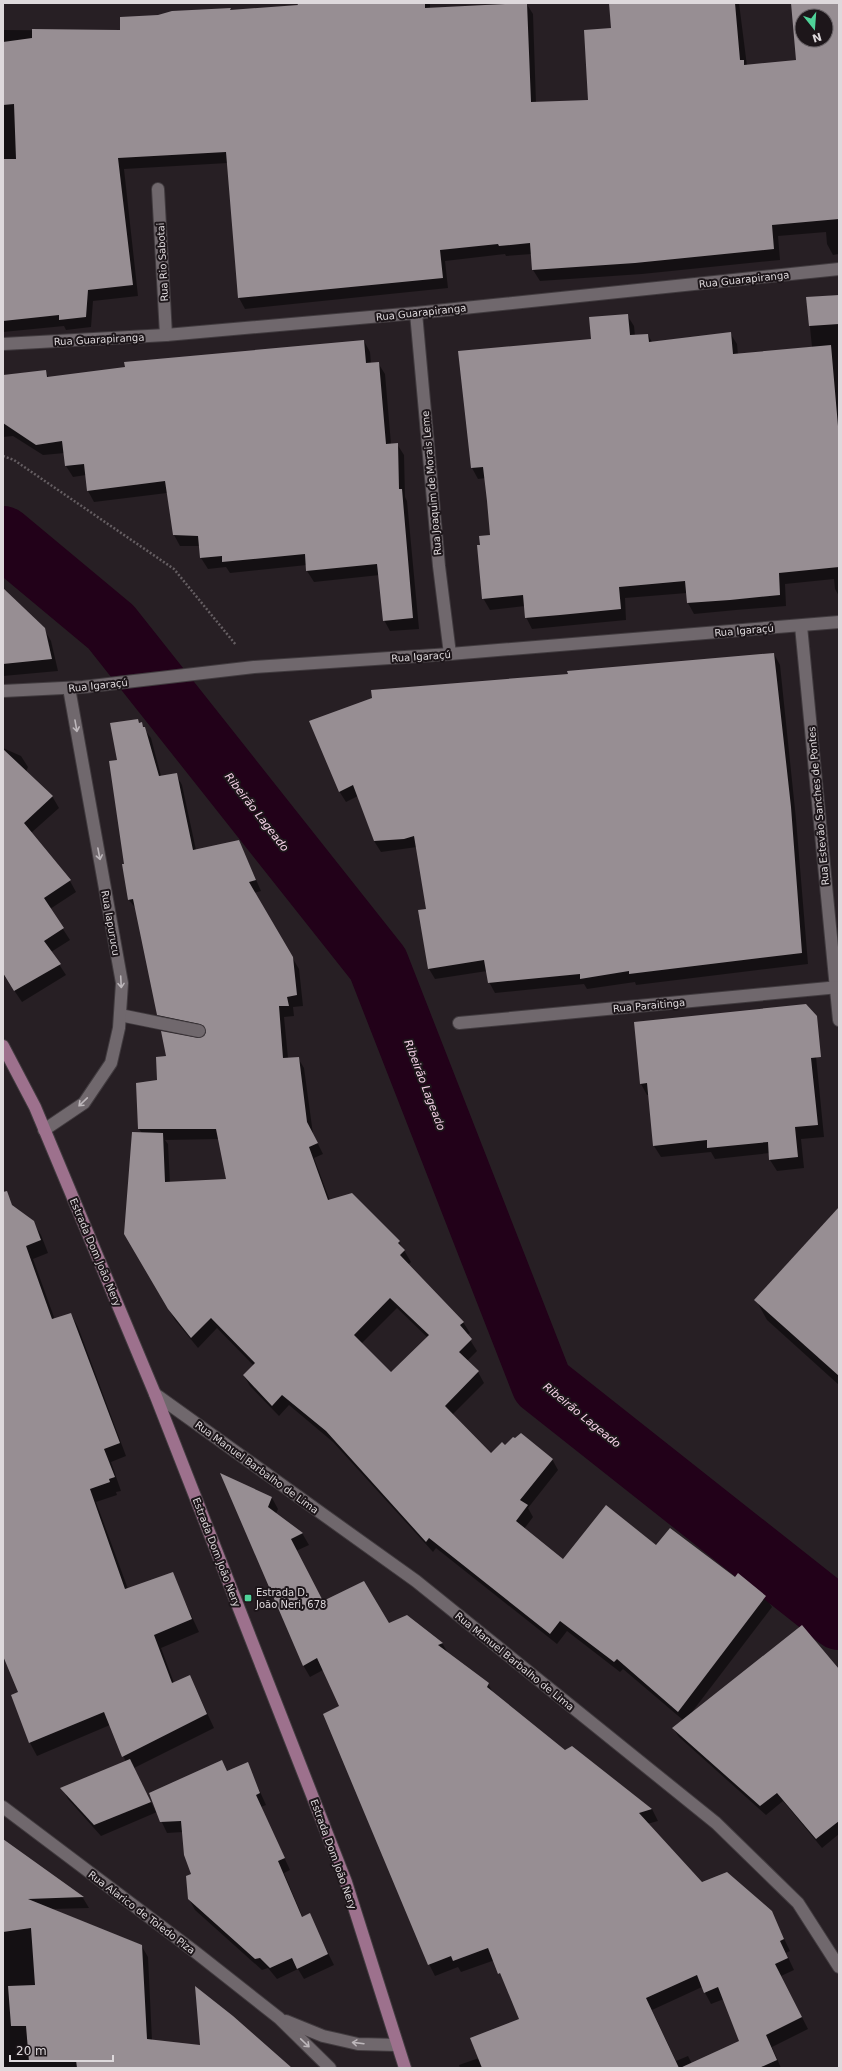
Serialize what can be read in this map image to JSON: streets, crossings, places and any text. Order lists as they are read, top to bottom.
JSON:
{
  "streets": {
    "main road": ["Estrada Dom João Nery"],
    "street": [
      "Rua Rio Sabotai",
      "Rua Guarapiranga",
      "Rua Joaquim de Morais Leme",
      "Rua Igaraçú",
      "Rua Estevão Sanches de Pontes",
      "Rua Iapurucu",
      "Rua Paraitinga",
      "Rua Manuel Barbalho de Lima",
      "Rua Alarico de Toledo Piza"
    ]
  },
  "crossings": [
    ["Rua Rio Sabotai", "Rua Guarapiranga"],
    ["Rua Guarapiranga", "Rua Joaquim de Morais Leme"],
    ["Rua Joaquim de Morais Leme", "Rua Igaraçú"],
    ["Rua Igaraçú", "Rua Estevão Sanches de Pontes"],
    ["Rua Igaraçú", "Rua Iapurucu"],
    ["Rua Estevão Sanches de Pontes", "Rua Paraitinga"],
    ["Rua Iapurucu", "Estrada Dom João Nery"],
    ["Estrada Dom João Nery", "Rua Manuel Barbalho de Lima"],
    ["Estrada Dom João Nery", "Rua Alarico de Toledo Piza"]
  ],
  "one_way": ["Rua Iapurucu"],
  "water": ["Ribeirão Lageado"],
  "places": {
    "transit": ["Estrada D. João Neri, 678"]
  },
  "scale_bar": "20 m",
  "north": "bottom"
}
